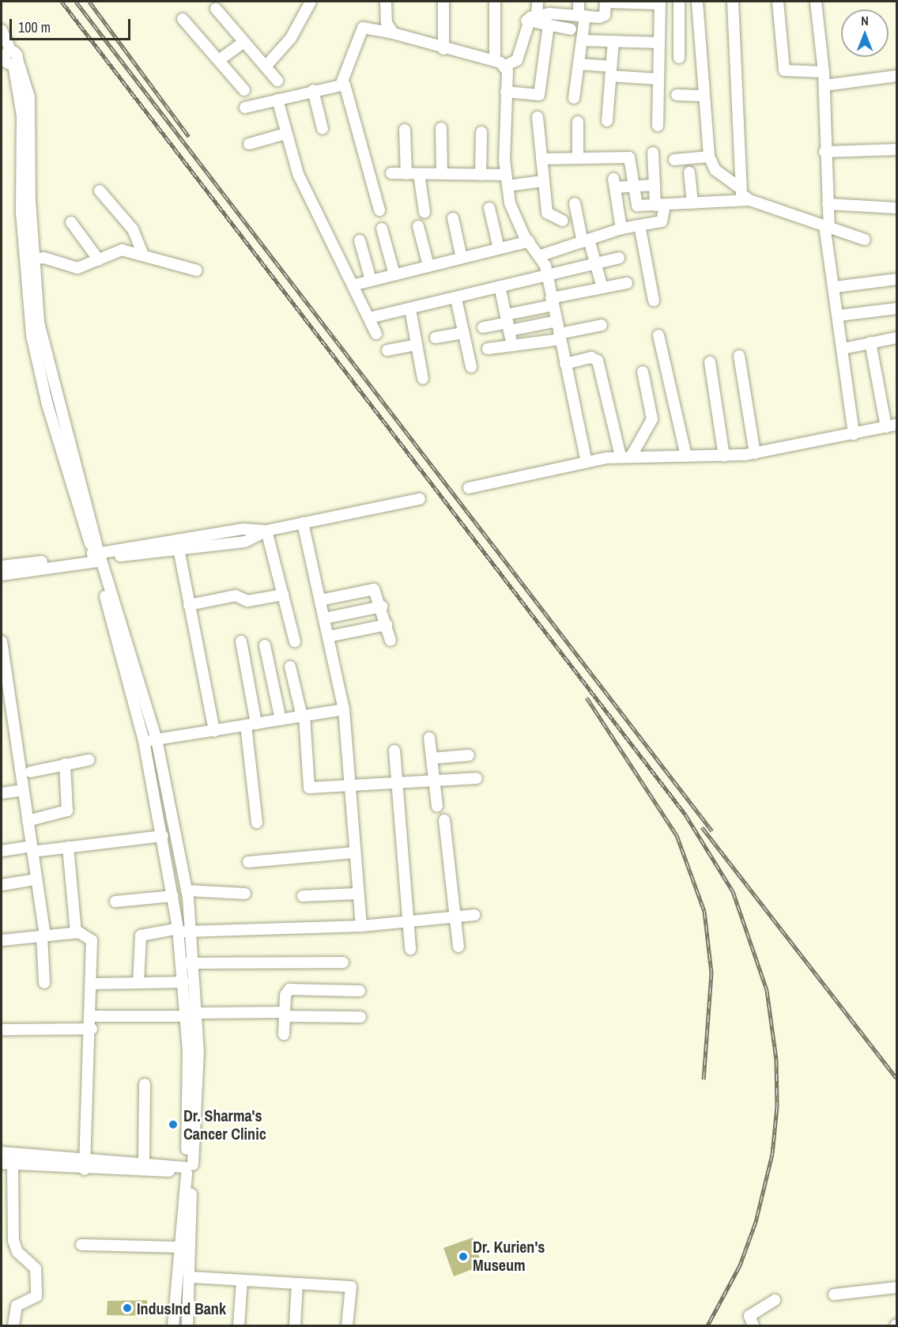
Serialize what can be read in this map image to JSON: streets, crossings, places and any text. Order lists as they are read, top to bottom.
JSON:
{
  "places": ["Dr. Sharma's Cancer Clinic", "Dr. Kurien's Museum", "IndusInd Bank"],
  "scale_bar": "100 m",
  "north": "top"
}
